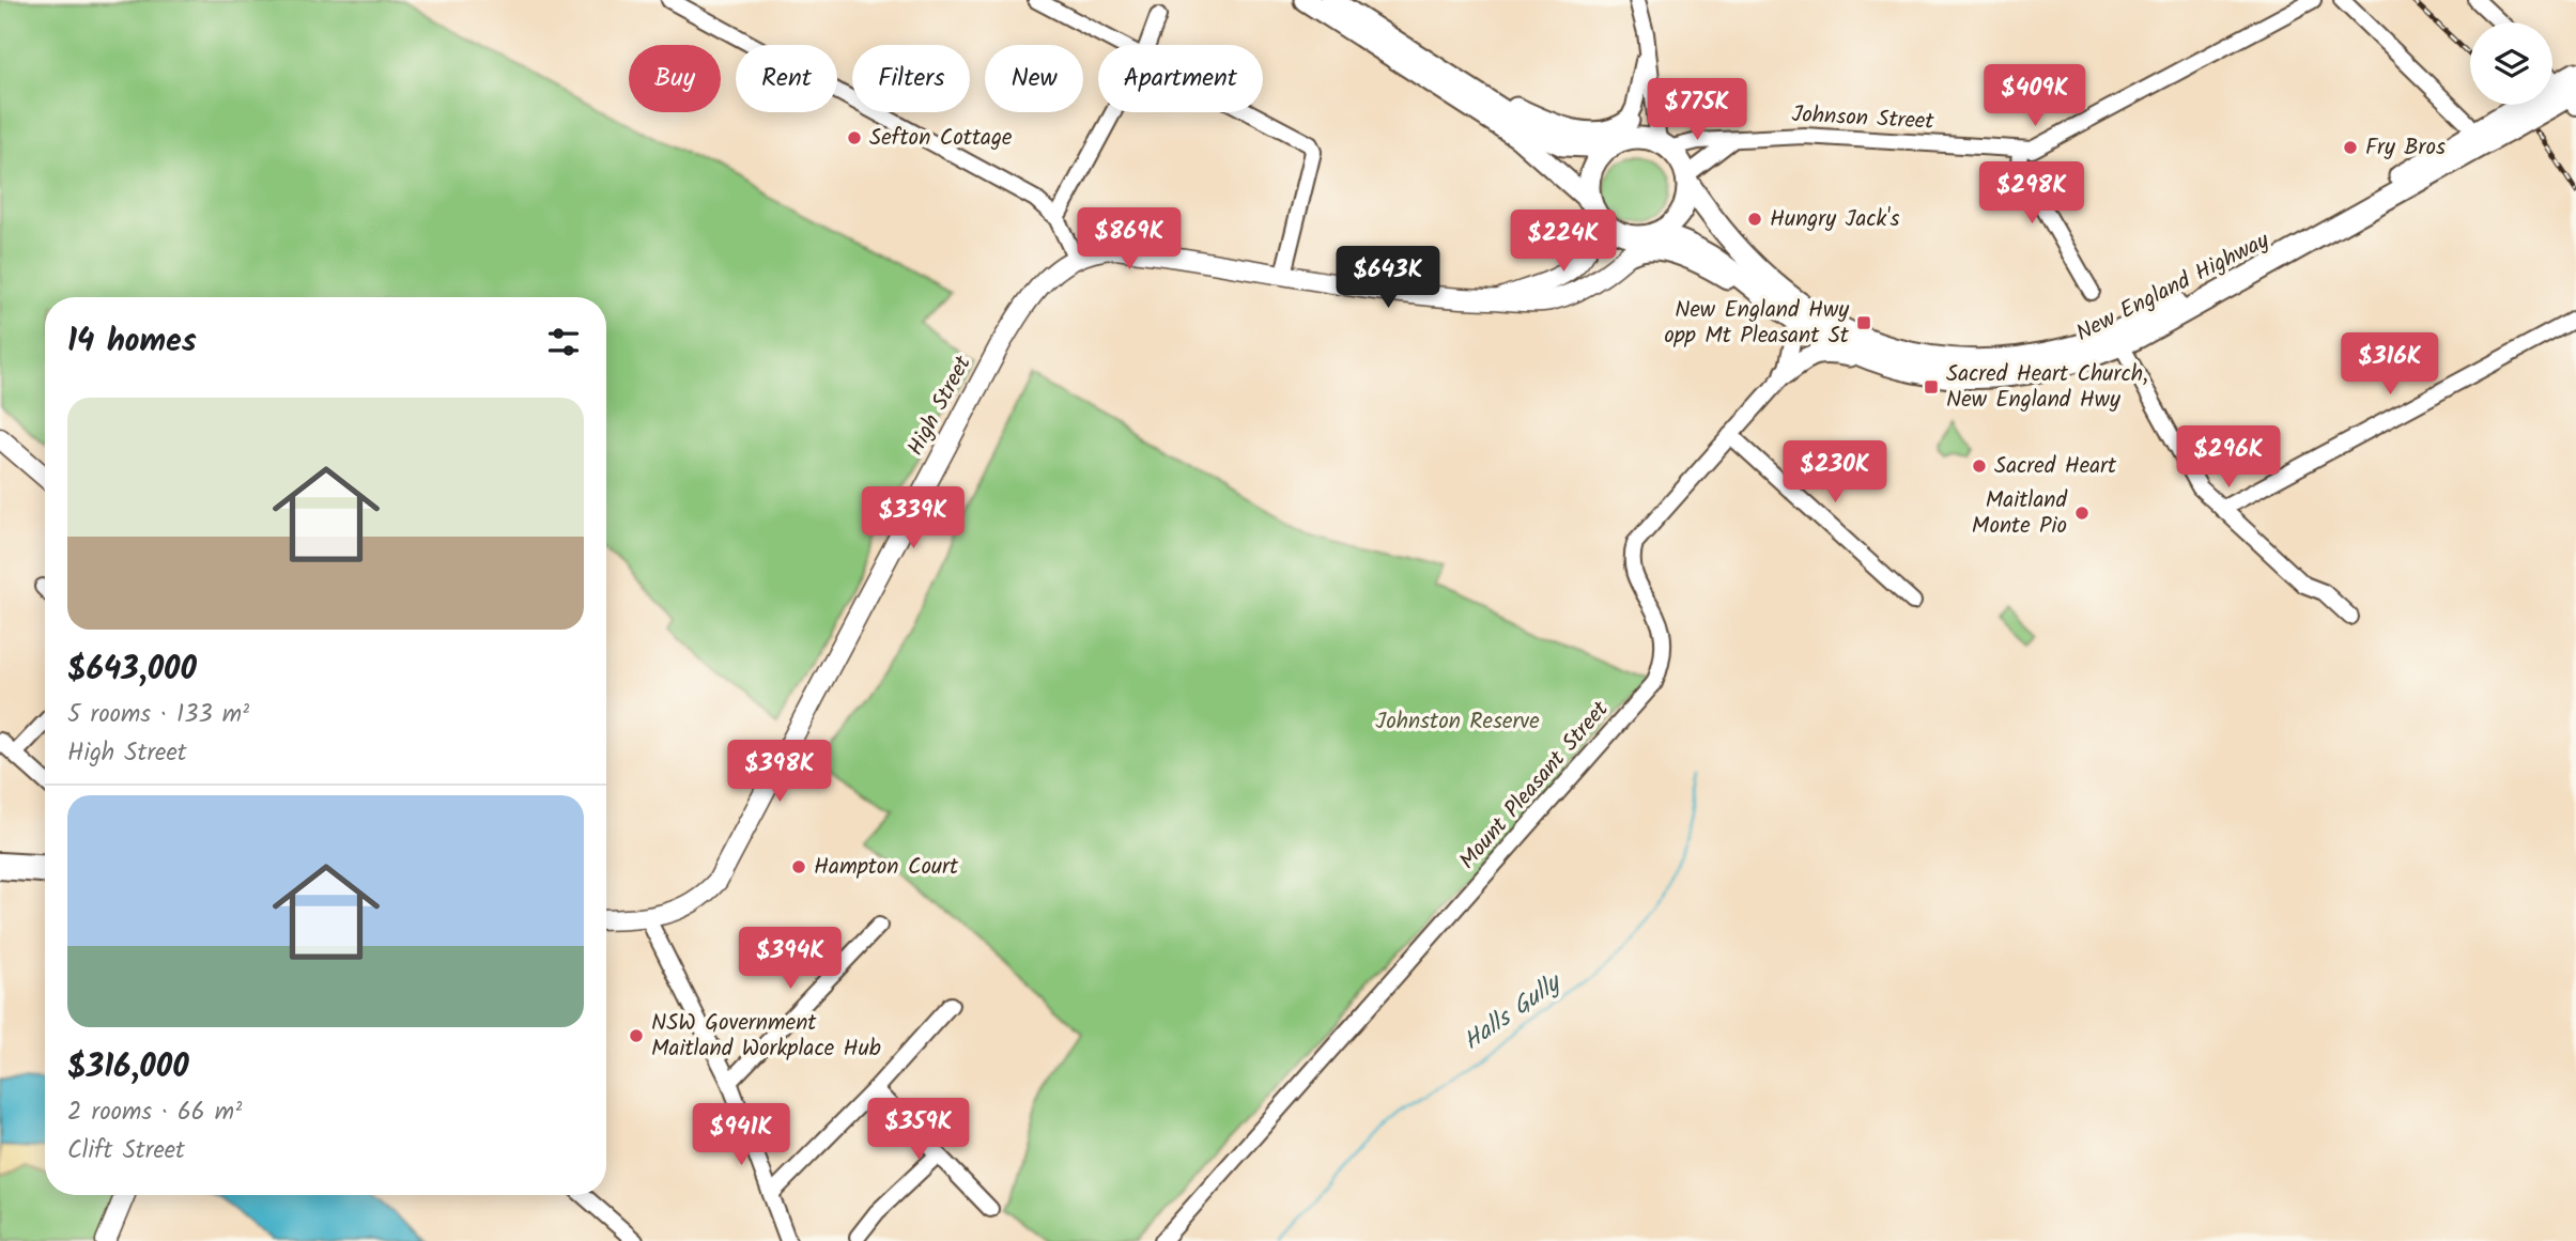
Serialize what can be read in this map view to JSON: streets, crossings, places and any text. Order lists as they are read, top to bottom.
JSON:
{
  "streets": {
    "highway": ["New England Highway"],
    "main road": ["High Street"],
    "street": ["Johnson Street", "Mount Pleasant Street"]
  },
  "crossings": [
    ["Johnson Street", "New England Highway"],
    ["Johnson Street", "High Street"],
    ["New England Highway", "High Street"]
  ],
  "water": ["Halls Gully"],
  "parks": ["Johnston Reserve"],
  "places": {
    "other": [
      "Sefton Cottage",
      "Fry Bros",
      "Hungry Jack's",
      "Sacred Heart",
      "Maitland Monte Pio",
      "Hampton Court",
      "NSW Government Maitland Workplace Hub"
    ],
    "transit": ["New England Hwy opp Mt Pleasant St", "Sacred Heart Church, New England Hwy"]
  },
  "page": {
    "chip": [
      "Buy",
      "Rent",
      "Filters",
      "New",
      "Apartment"
    ],
    "price": [
      "$409K",
      "$775K",
      "$298K",
      "$869K",
      "$224K",
      "$643K",
      "$316K",
      "$296K",
      "$230K",
      "$339K",
      "$398K",
      "$394K",
      "$359K",
      "$941K"
    ],
    "heading": "14 homes",
    "list": [
      {
        "name": "$643,000",
        "note": "5 rooms · 133 m² · High Street"
      },
      {
        "name": "$316,000",
        "note": "2 rooms · 66 m² · Clift Street"
      }
    ]
  }
}
